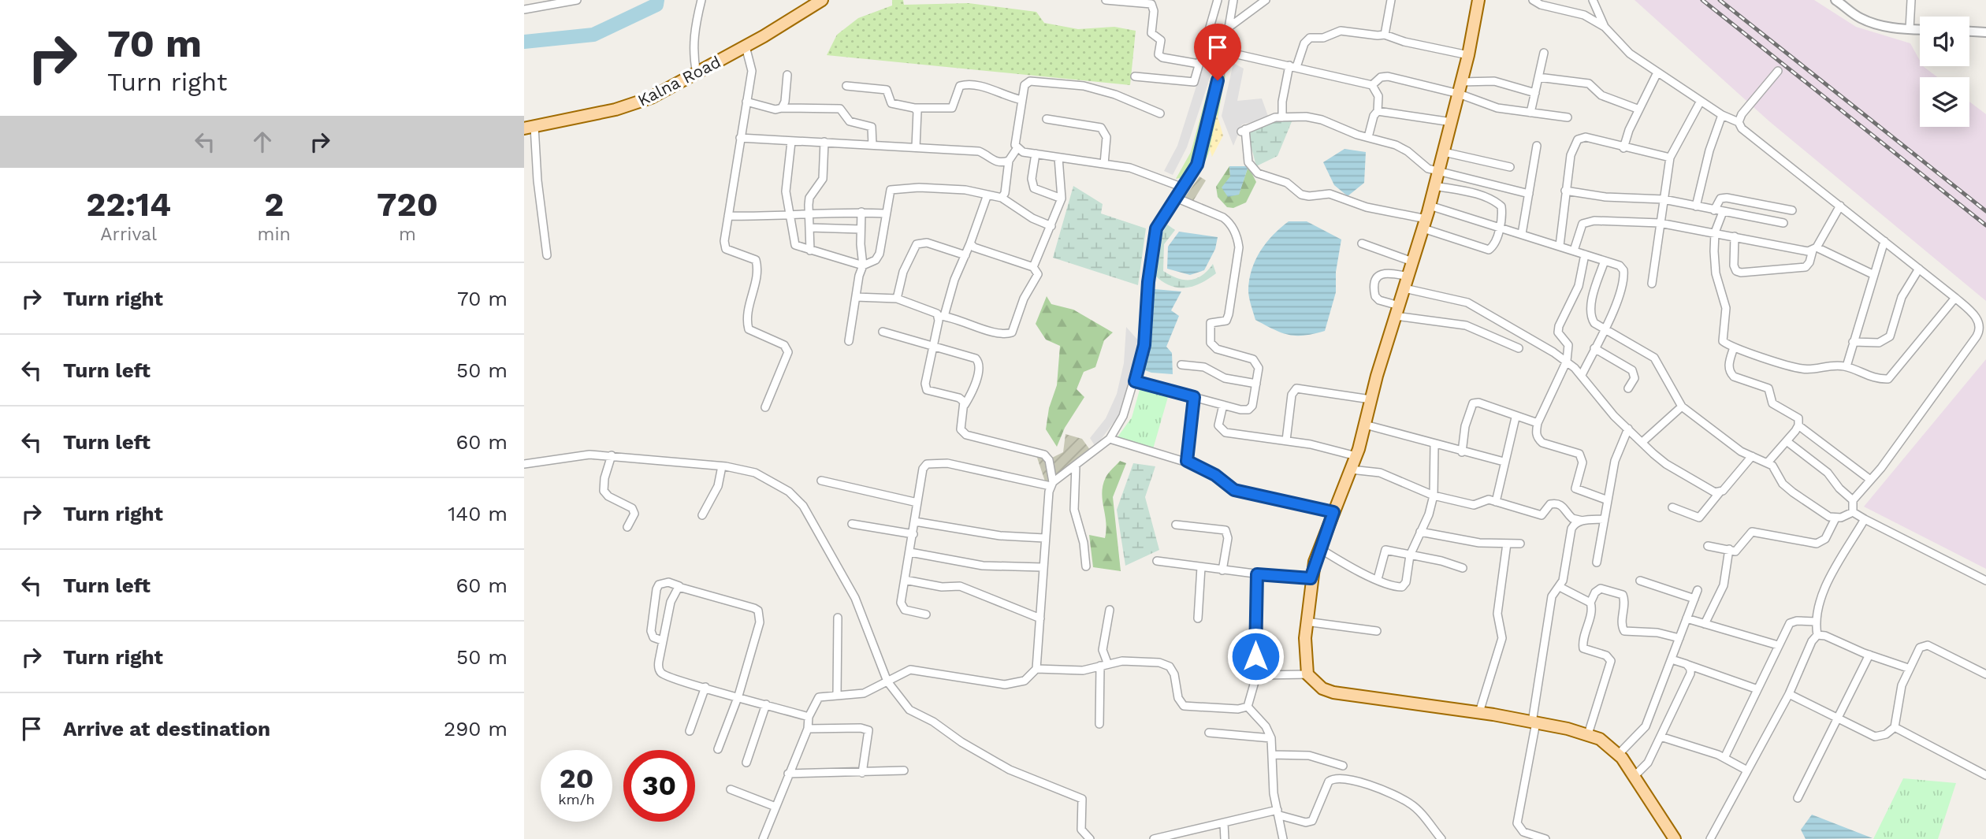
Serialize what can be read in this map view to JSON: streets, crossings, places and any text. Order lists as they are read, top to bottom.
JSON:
{
  "streets": {
    "main road": ["Kalna Road"]
  },
  "page": {
    "turn": ["70 m", "Turn right"],
    "eta": [
      "22:14",
      "Arrival",
      "2",
      "min",
      "720",
      "m"
    ],
    "list": [
      {
        "name": "Turn right",
        "value": "70 m"
      },
      {
        "name": "Turn left",
        "value": "50 m"
      },
      {
        "name": "Turn left",
        "value": "60 m"
      },
      {
        "name": "Turn right",
        "value": "140 m"
      },
      {
        "name": "Turn left",
        "value": "60 m"
      },
      {
        "name": "Turn right",
        "value": "50 m"
      },
      {
        "name": "Arrive at destination",
        "value": "290 m"
      }
    ],
    "speed": "20 km/h",
    "limit": "30"
  }
}
